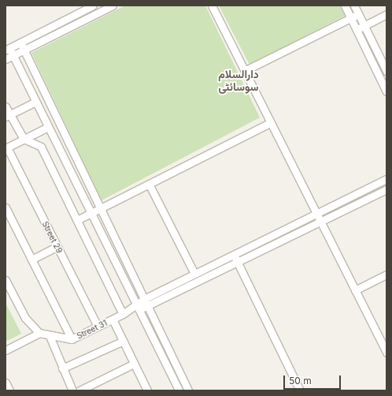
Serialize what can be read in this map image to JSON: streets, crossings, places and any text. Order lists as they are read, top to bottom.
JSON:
{
  "streets": {
    "street": ["Street 29", "Street 31"]
  },
  "crossings": [
    ["Street 29", "Street 31"]
  ],
  "districts": ["دارالسلام سوسائٹی"],
  "scale_bar": "50 m"
}
